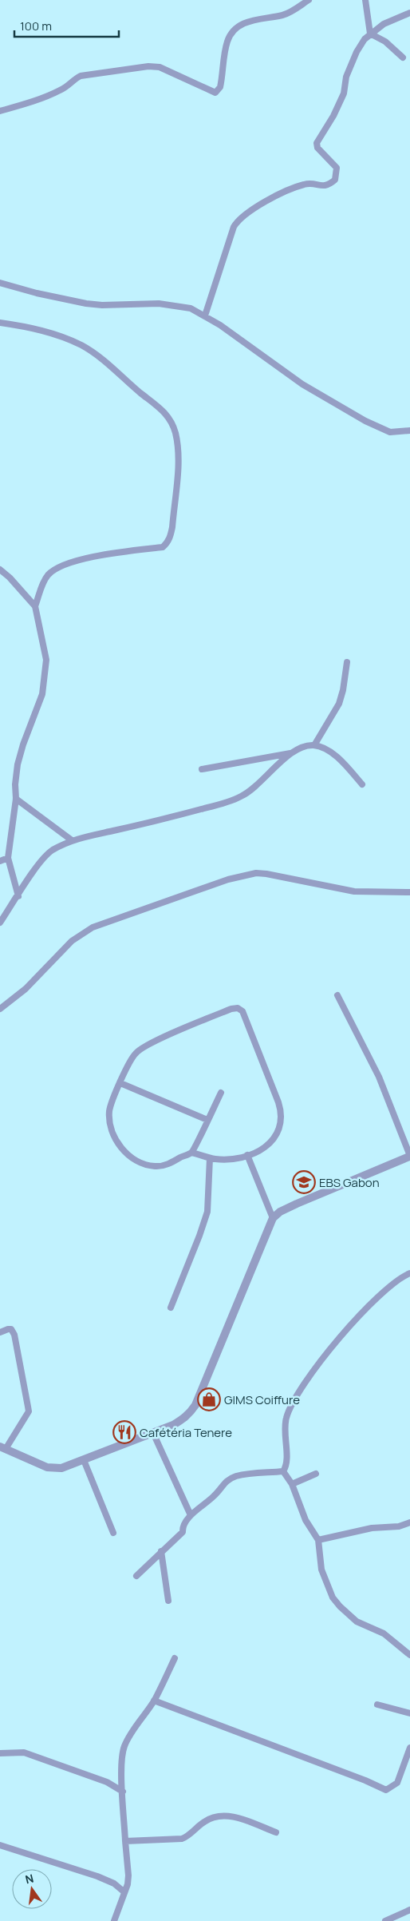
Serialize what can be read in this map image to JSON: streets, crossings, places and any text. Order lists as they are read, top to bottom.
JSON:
{
  "places": {
    "school or university": ["EBS Gabon"],
    "shop": ["GIMS Coiffure"],
    "restaurant": ["Cafétéria Tenere"]
  },
  "scale_bar": "100 m",
  "north": "top"
}
